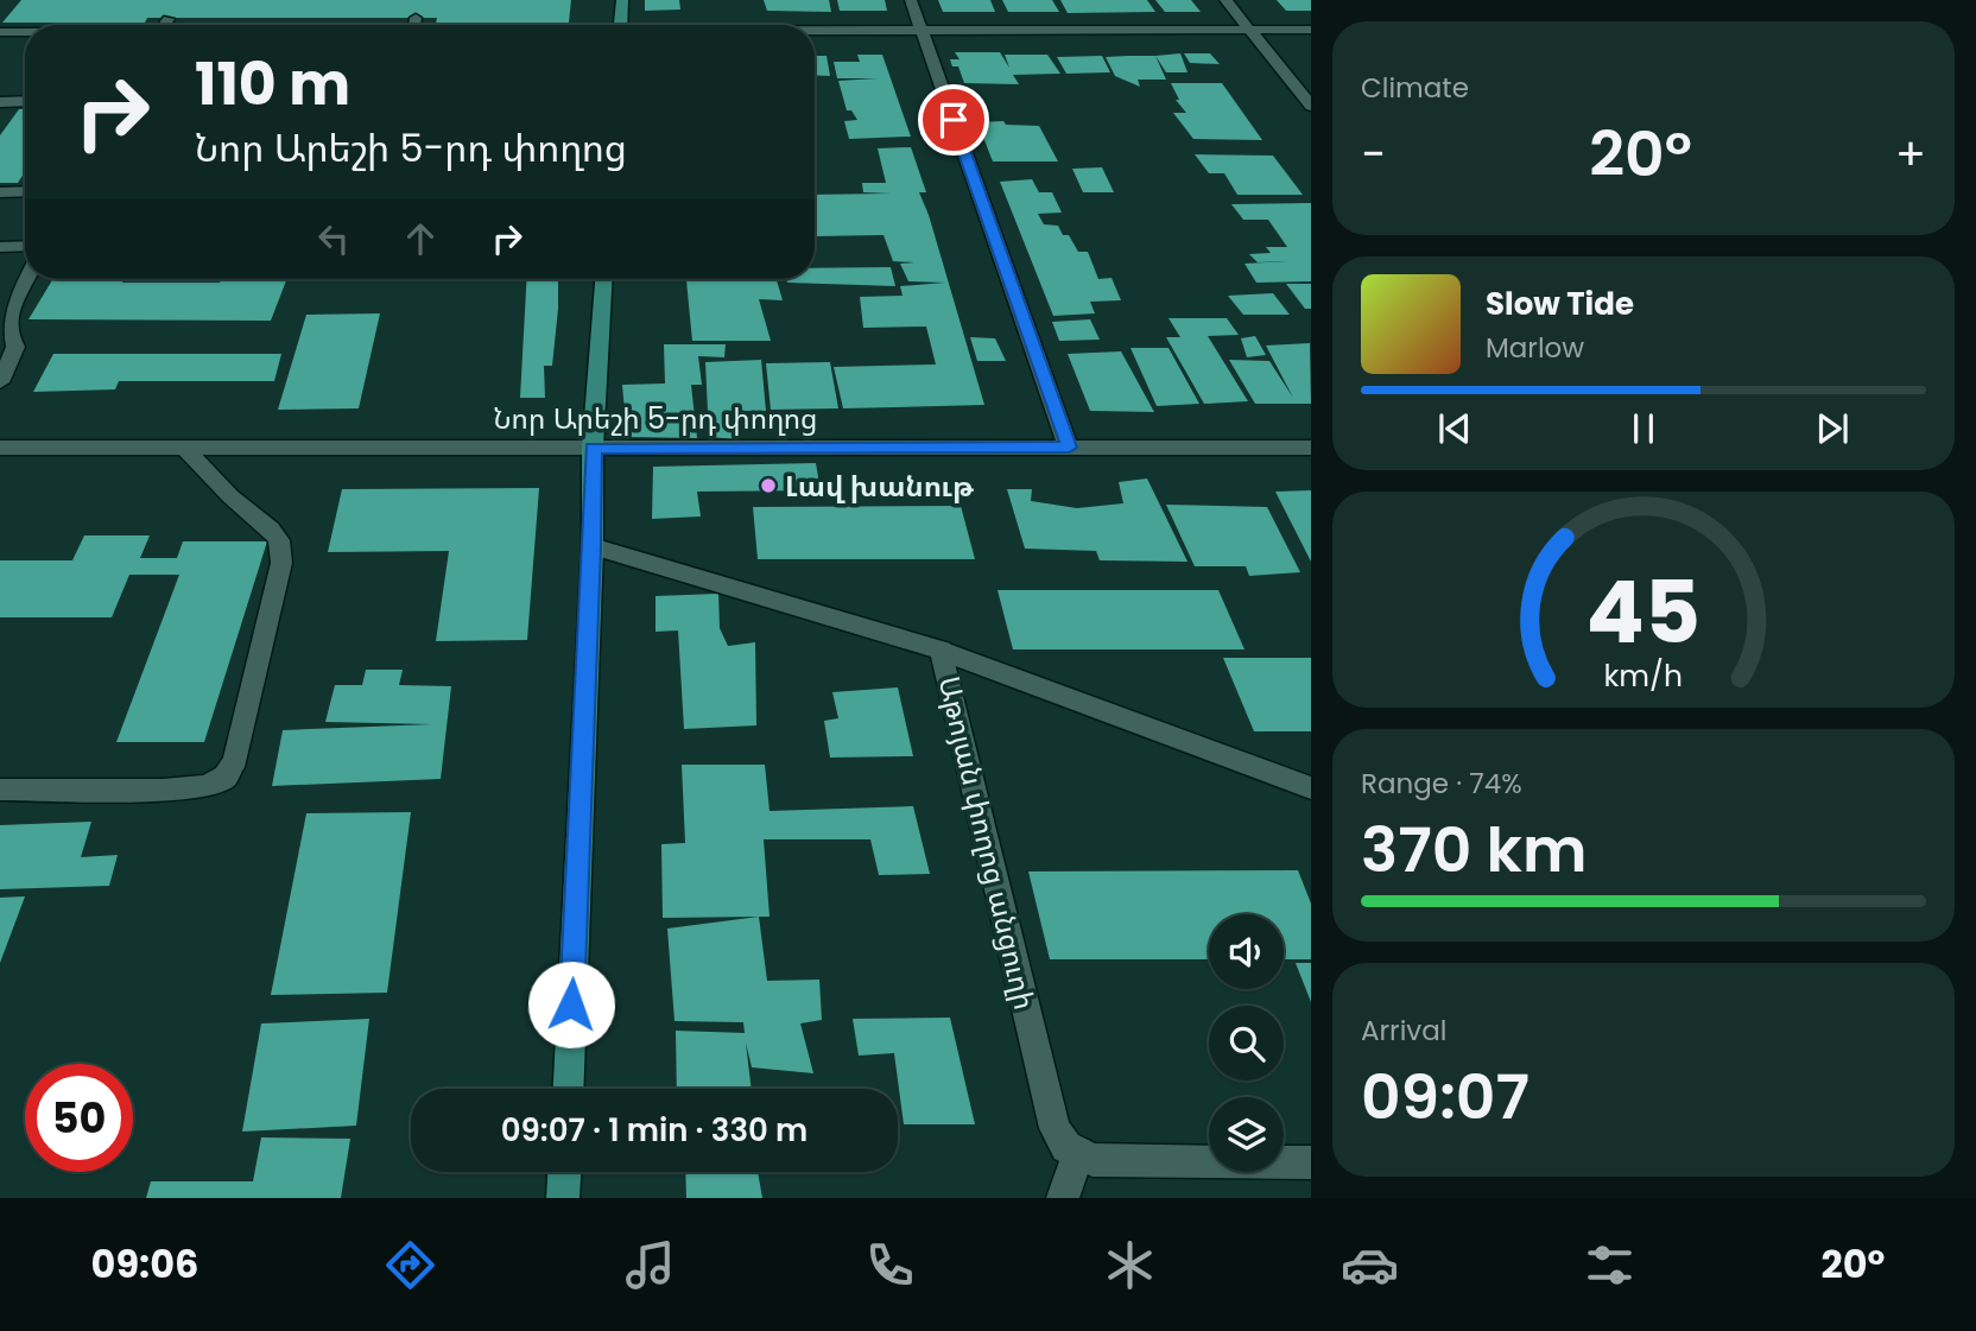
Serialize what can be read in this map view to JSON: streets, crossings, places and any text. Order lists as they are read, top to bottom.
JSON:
{
  "streets": {
    "street": ["Նոր Արեշի 5-րդ փողոց", "Աթոյան փողոց անցուղի"]
  },
  "places": ["Լավ խանութ"],
  "page": {
    "tile": [
      "Climate",
      ["Range · 74%", "370 km"],
      ["Arrival", "09:07"]
    ],
    "turn": ["110 m", "Նոր Արեշի 5-րդ փողոց"],
    "heat": ["−", "20°", "+"],
    "song": ["Slow Tide", "Marlow"],
    "limit": "50",
    "trip": "09:07 · 1 min · 330 m",
    "tabs": ["09:06", "20°"],
    "gauge": ["45", "km/h"]
  }
}
